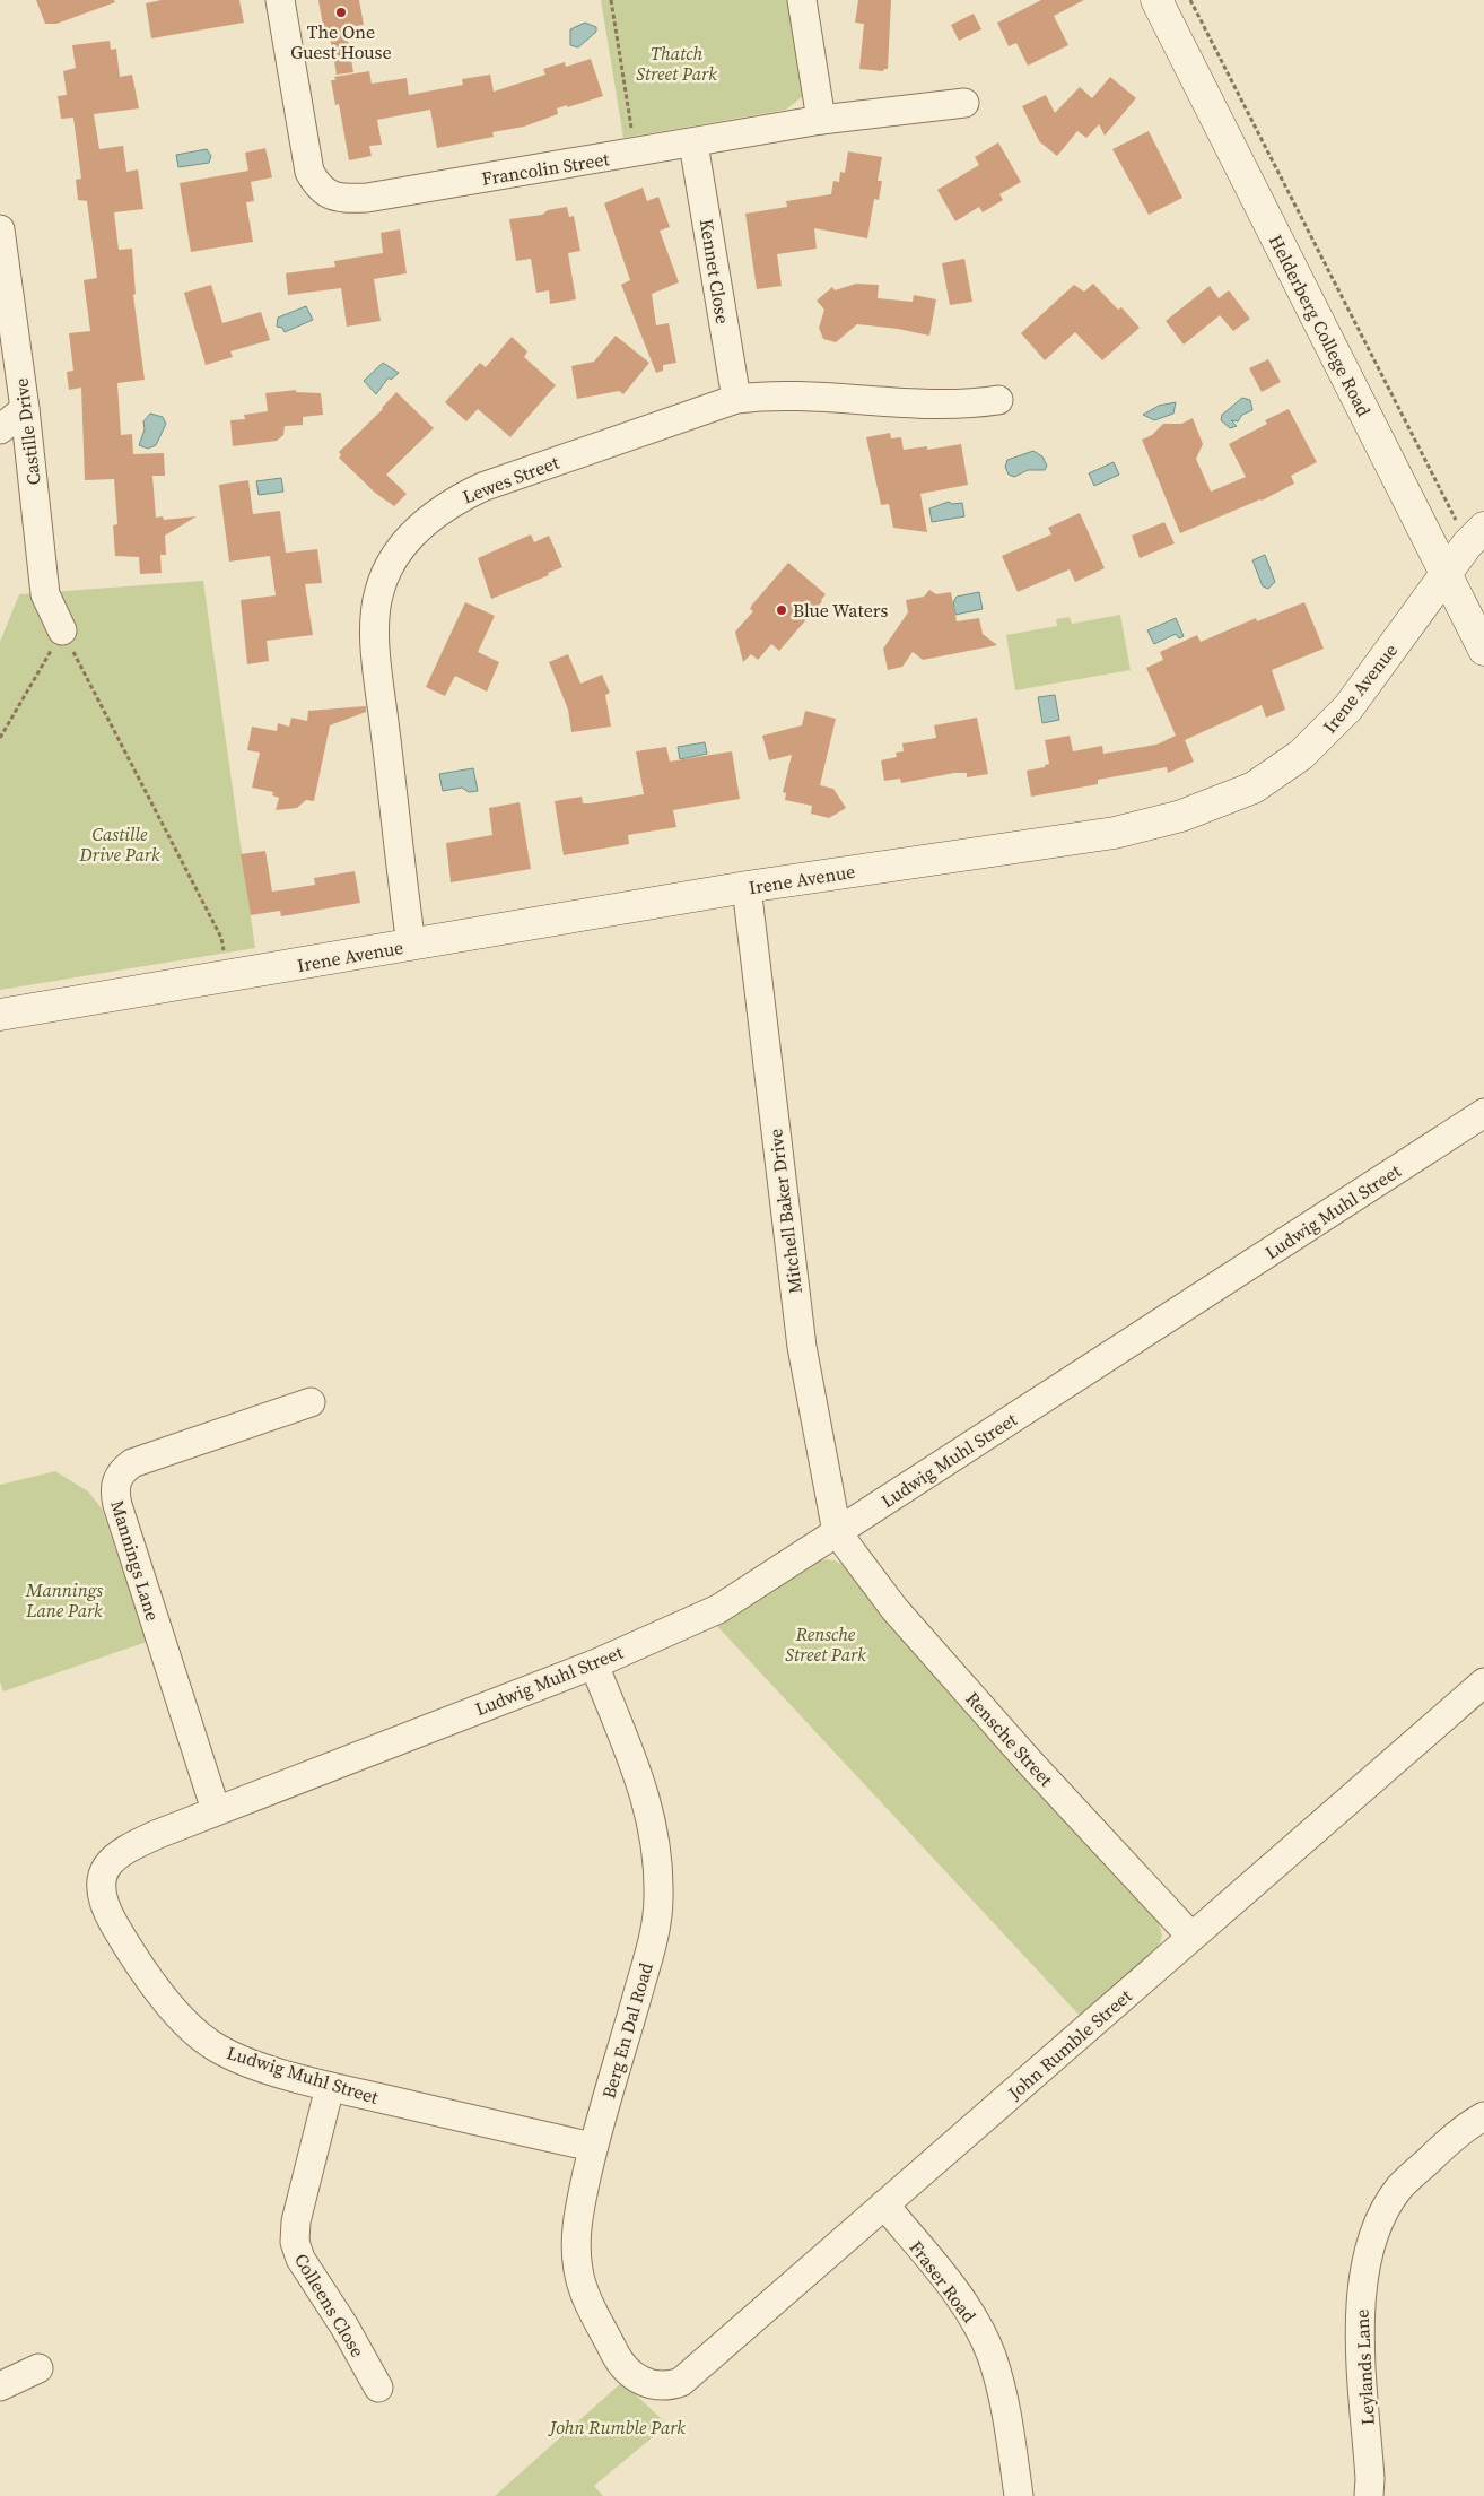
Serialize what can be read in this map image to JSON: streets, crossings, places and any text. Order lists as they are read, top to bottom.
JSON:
{
  "streets": {
    "street": [
      "Francolin Street",
      "Kennet Close",
      "Helderberg College Road",
      "Castille Drive",
      "Lewes Street",
      "Irene Avenue",
      "Mitchell Baker Drive",
      "Ludwig Muhl Street",
      "Mannings Lane",
      "Rensche Street",
      "Berg En Dal Road",
      "John Rumble Street",
      "Fraser Road",
      "Colleens Close",
      "Leylands Lane"
    ]
  },
  "crossings": [
    ["Francolin Street", "Kennet Close"],
    ["Kennet Close", "Lewes Street"],
    ["Helderberg College Road", "Irene Avenue"],
    ["Lewes Street", "Irene Avenue"],
    ["Irene Avenue", "Mitchell Baker Drive"],
    ["Mitchell Baker Drive", "Ludwig Muhl Street"],
    ["Mitchell Baker Drive", "Rensche Street"],
    ["Ludwig Muhl Street", "Mannings Lane"],
    ["Ludwig Muhl Street", "Rensche Street"],
    ["Ludwig Muhl Street", "Berg En Dal Road"],
    ["Ludwig Muhl Street", "Colleens Close"],
    ["Rensche Street", "John Rumble Street"],
    ["Berg En Dal Road", "John Rumble Street"],
    ["John Rumble Street", "Fraser Road"]
  ],
  "parks": [
    "Thatch Street Park",
    "Castille Drive Park",
    "Mannings Lane Park",
    "Rensche Street Park",
    "John Rumble Park"
  ],
  "places": ["The One Guest House", "Blue Waters"]
}
